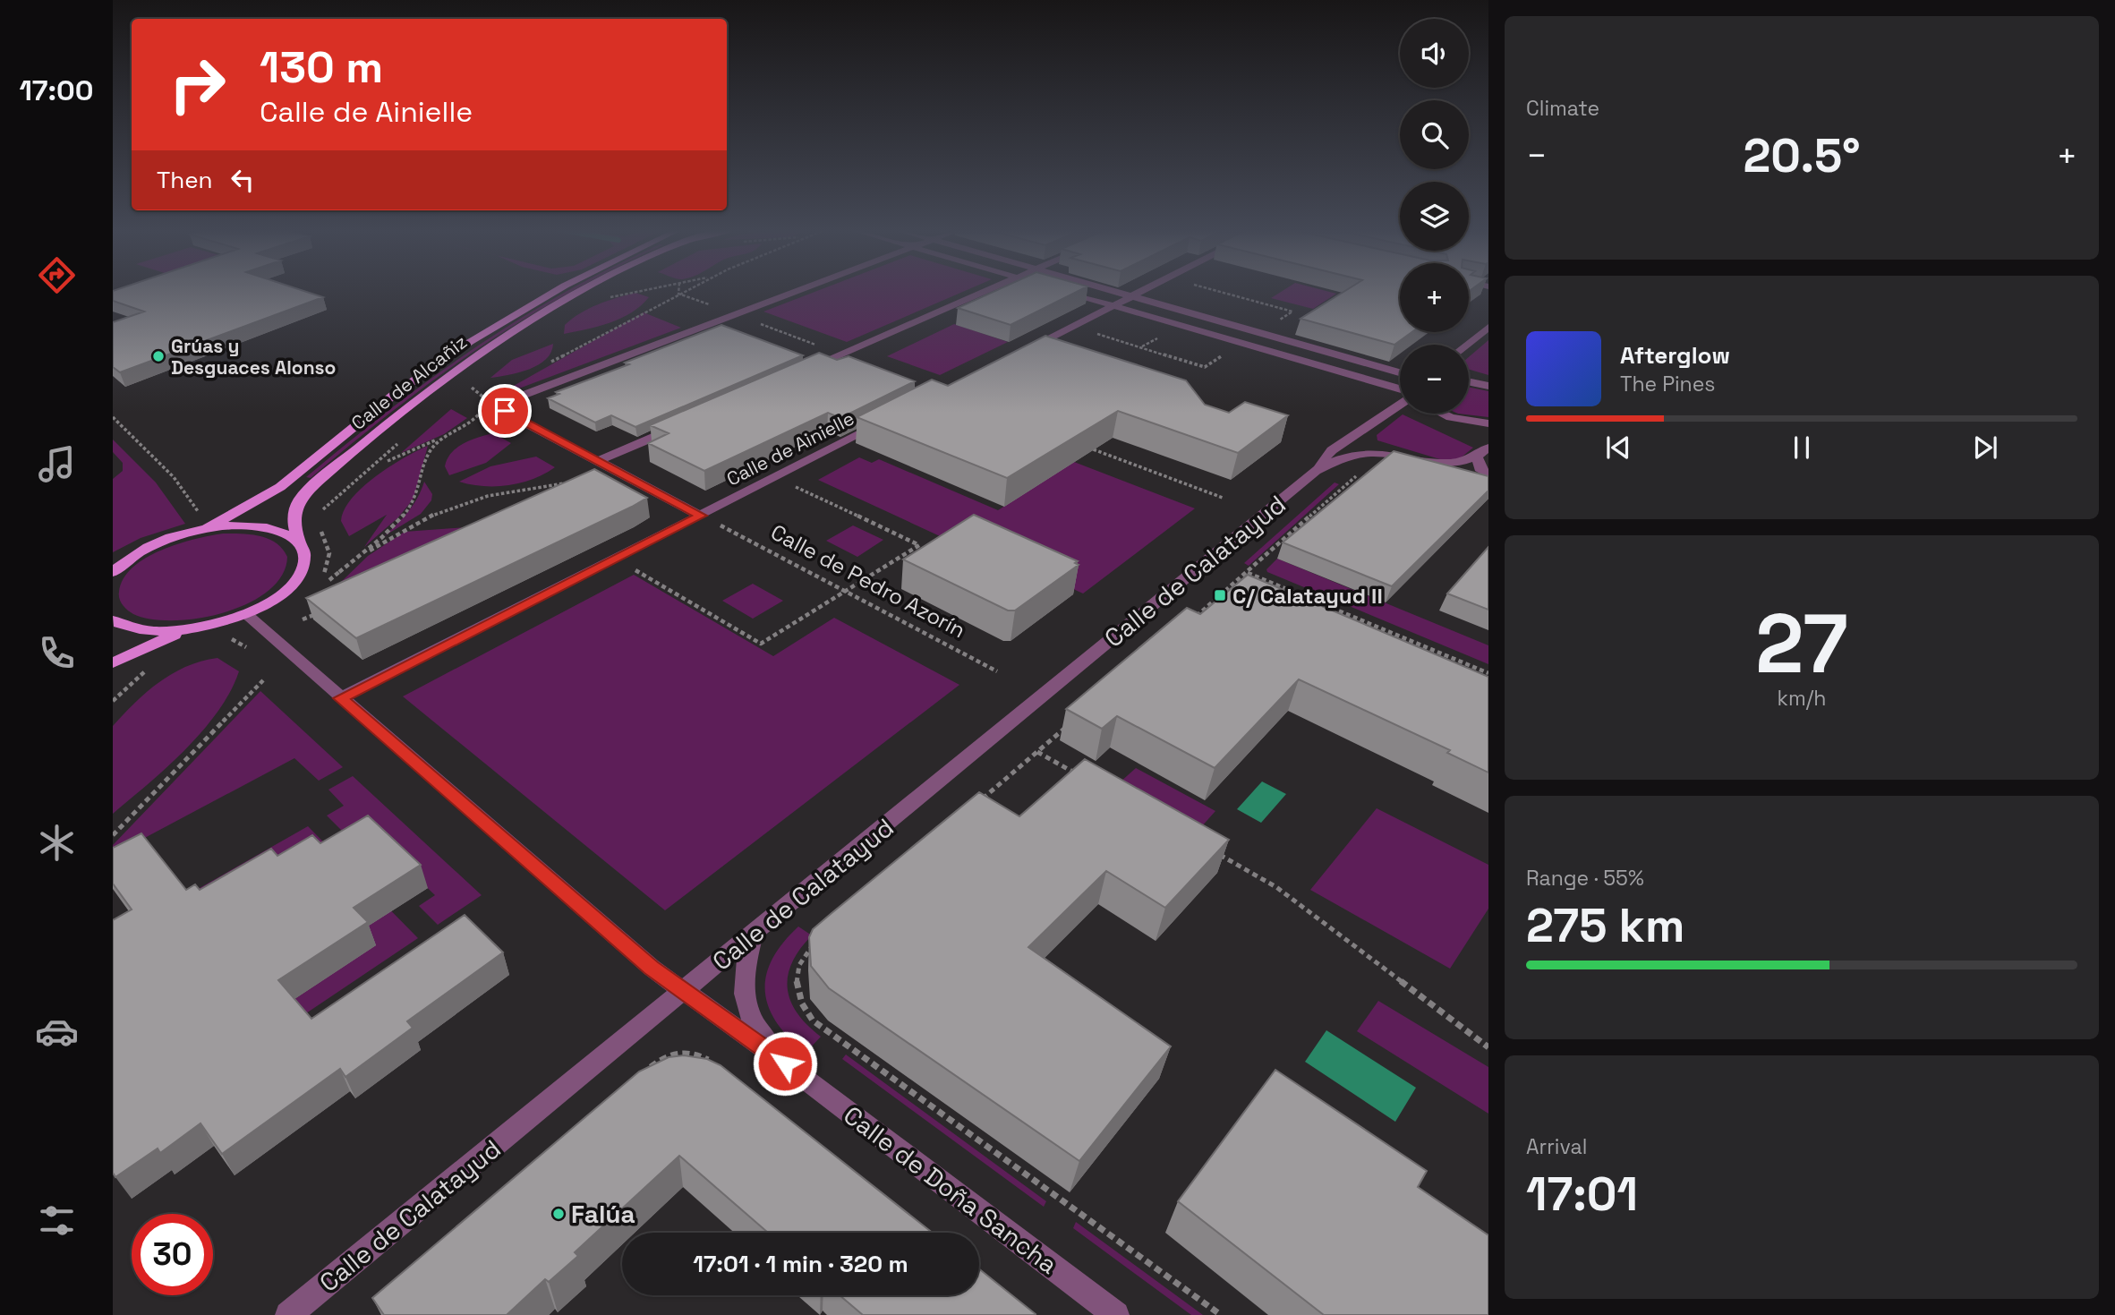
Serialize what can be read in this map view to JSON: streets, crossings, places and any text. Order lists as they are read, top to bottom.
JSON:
{
  "streets": {
    "main road": ["Calle de Alcañiz"],
    "street": ["Calle de Ainielle", "Calle de Calatayud", "Calle de Doña Sancha"],
    "path": ["Calle de Pedro Azorín"]
  },
  "crossings": [
    ["Calle de Alcañiz", "Calle de Doña Sancha"],
    ["Calle de Ainielle", "Calle de Doña Sancha"],
    ["Calle de Calatayud", "Calle de Doña Sancha"]
  ],
  "places": {
    "other": ["Grúas y Desguaces Alonso", "Falúa"],
    "transit": ["C/ Calatayud II"]
  },
  "page": {
    "tabs": "17:00",
    "tile": [
      "Climate",
      ["27", "km/h"],
      ["Range · 55%", "275 km"],
      ["Arrival", "17:01"]
    ],
    "map_buttons": ["+", "−"],
    "turn": ["130 m", "Calle de Ainielle"],
    "heat": ["−", "20.5°", "+"],
    "then": "Then",
    "song": ["Afterglow", "The Pines"],
    "limit": "30",
    "trip": "17:01 · 1 min · 320 m"
  }
}
